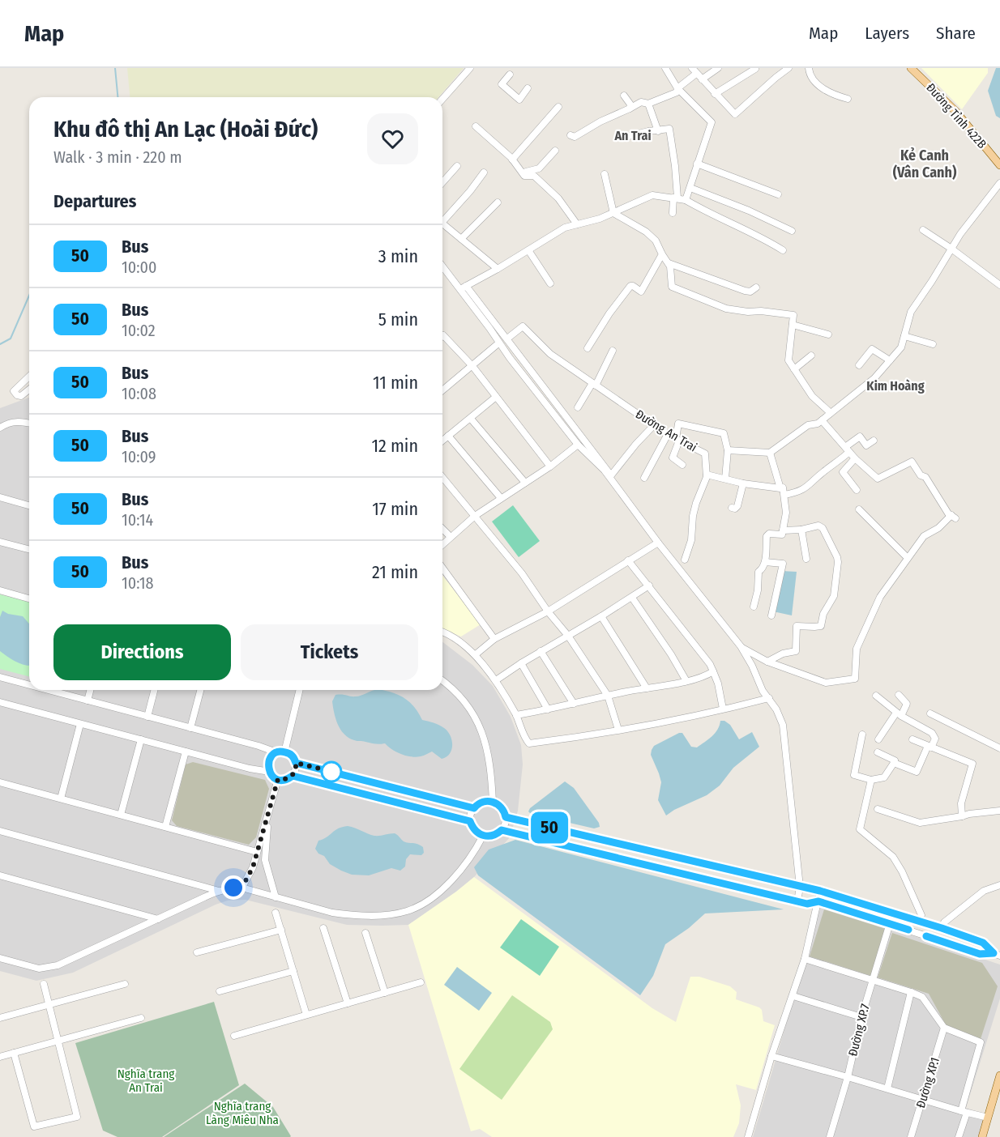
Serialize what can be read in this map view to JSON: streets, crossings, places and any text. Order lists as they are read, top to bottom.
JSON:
{
  "streets": {
    "main road": ["Đường Tỉnh 422B"],
    "street": ["Đường An Trai", "Đường XP.7", "Đường XP.1"]
  },
  "districts": ["An Trai", "Kẻ Canh (Vân Canh)", "Kim Hoàng"],
  "parks": ["Nghĩa trang An Trai", "Nghĩa trang Làng Miêu Nha"],
  "lines": ["bus line 50"],
  "page": {
    "header": "Map",
    "nav": ["Map", "Layers", "Share"],
    "on_map": "50",
    "heading": [
      ["Khu đô thị An Lạc (Hoài Đức)", "Walk · 3 min · 220 m"],
      "Departures"
    ],
    "list": [
      {
        "mark": "50",
        "name": "Bus",
        "note": "10:00",
        "value": "3 min"
      },
      {
        "mark": "50",
        "name": "Bus",
        "note": "10:02",
        "value": "5 min"
      },
      {
        "mark": "50",
        "name": "Bus",
        "note": "10:08",
        "value": "11 min"
      },
      {
        "mark": "50",
        "name": "Bus",
        "note": "10:09",
        "value": "12 min"
      },
      {
        "mark": "50",
        "name": "Bus",
        "note": "10:14",
        "value": "17 min"
      },
      {
        "mark": "50",
        "name": "Bus",
        "note": "10:18",
        "value": "21 min"
      }
    ],
    "buttons": ["Directions", "Tickets"]
  }
}
